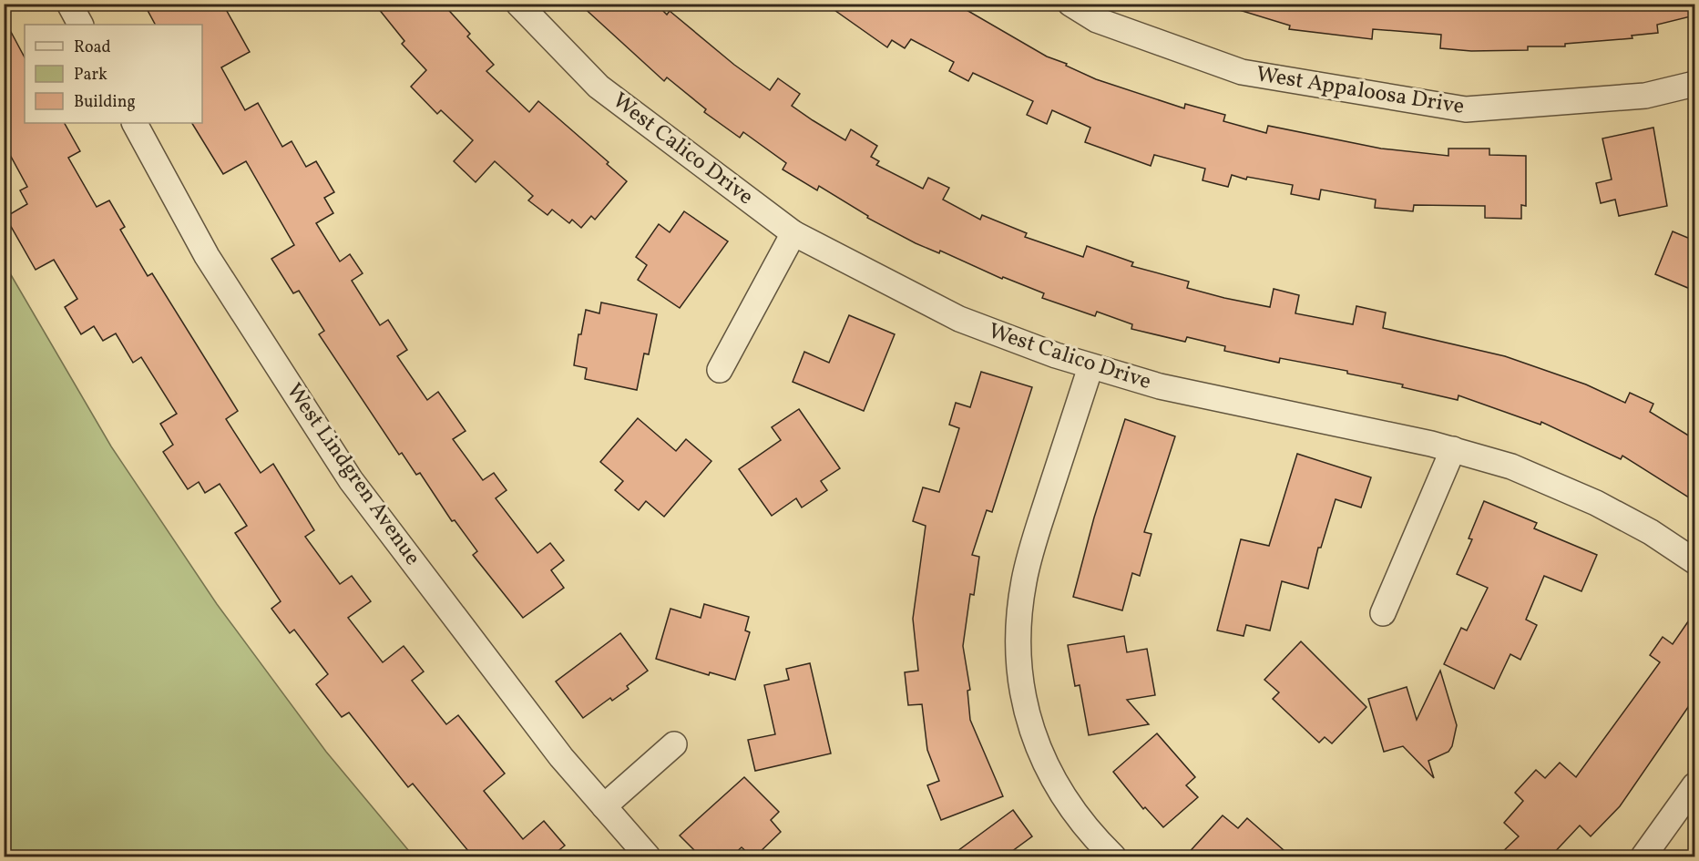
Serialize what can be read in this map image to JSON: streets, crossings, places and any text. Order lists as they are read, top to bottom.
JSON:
{
  "streets": {
    "street": ["West Appaloosa Drive", "West Calico Drive", "West Lindgren Avenue"]
  },
  "legend": ["Road", "Park", "Building"]
}
